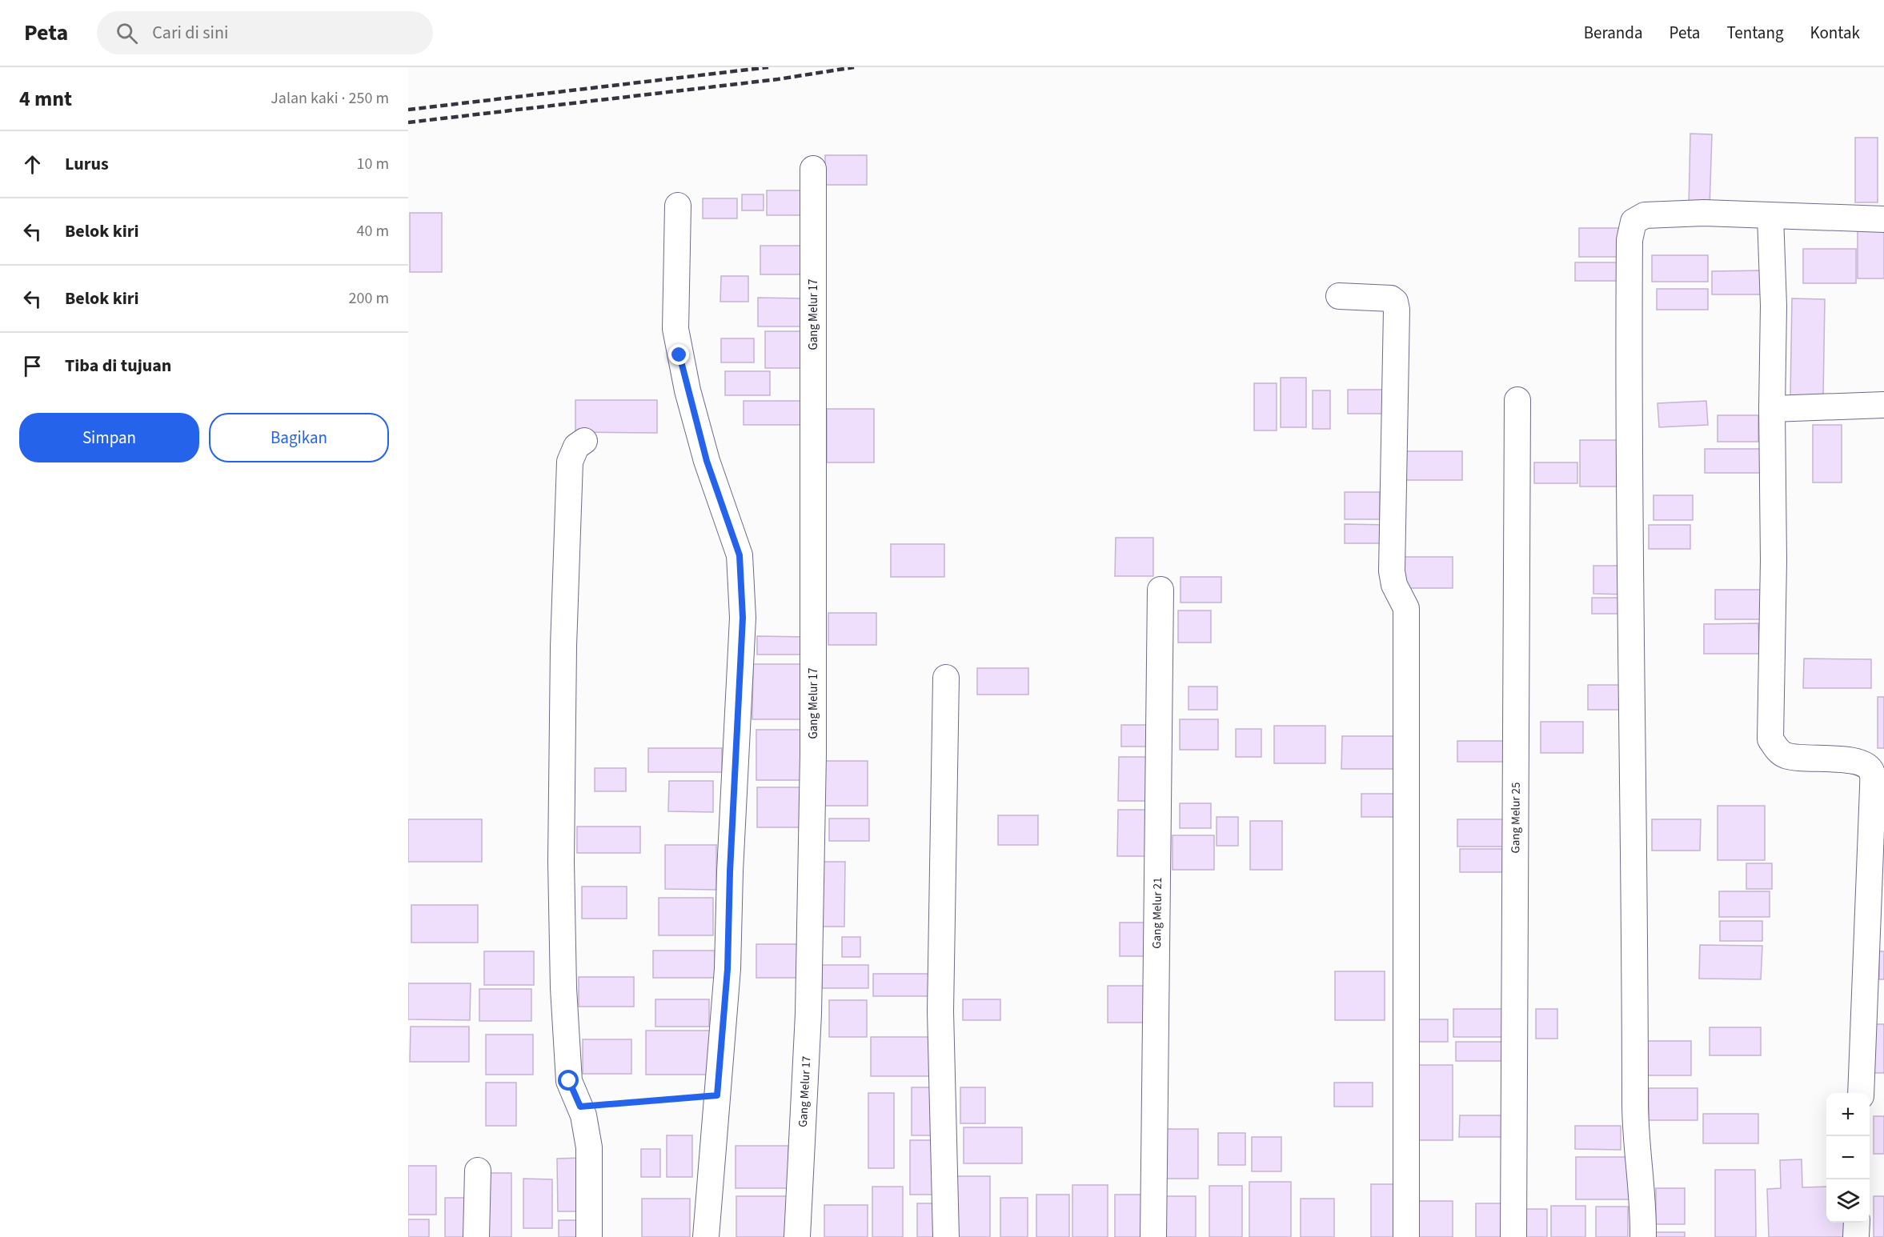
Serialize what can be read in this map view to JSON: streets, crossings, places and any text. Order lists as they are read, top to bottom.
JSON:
{
  "streets": {
    "street": ["Gang Melur 17", "Gang Melur 25", "Gang Melur 21"]
  },
  "page": {
    "header": "Peta",
    "search": "Cari di sini",
    "nav": [
      "Beranda",
      "Peta",
      "Tentang",
      "Kontak"
    ],
    "heading": ["4 mnt", "Jalan kaki · 250 m"],
    "list": [
      ["Lurus", "10 m"],
      ["Belok kiri", "40 m"],
      ["Belok kiri", "200 m"],
      "Tiba di tujuan"
    ],
    "buttons": ["Simpan", "Bagikan"],
    "map_buttons": ["+", "−"]
  }
}
